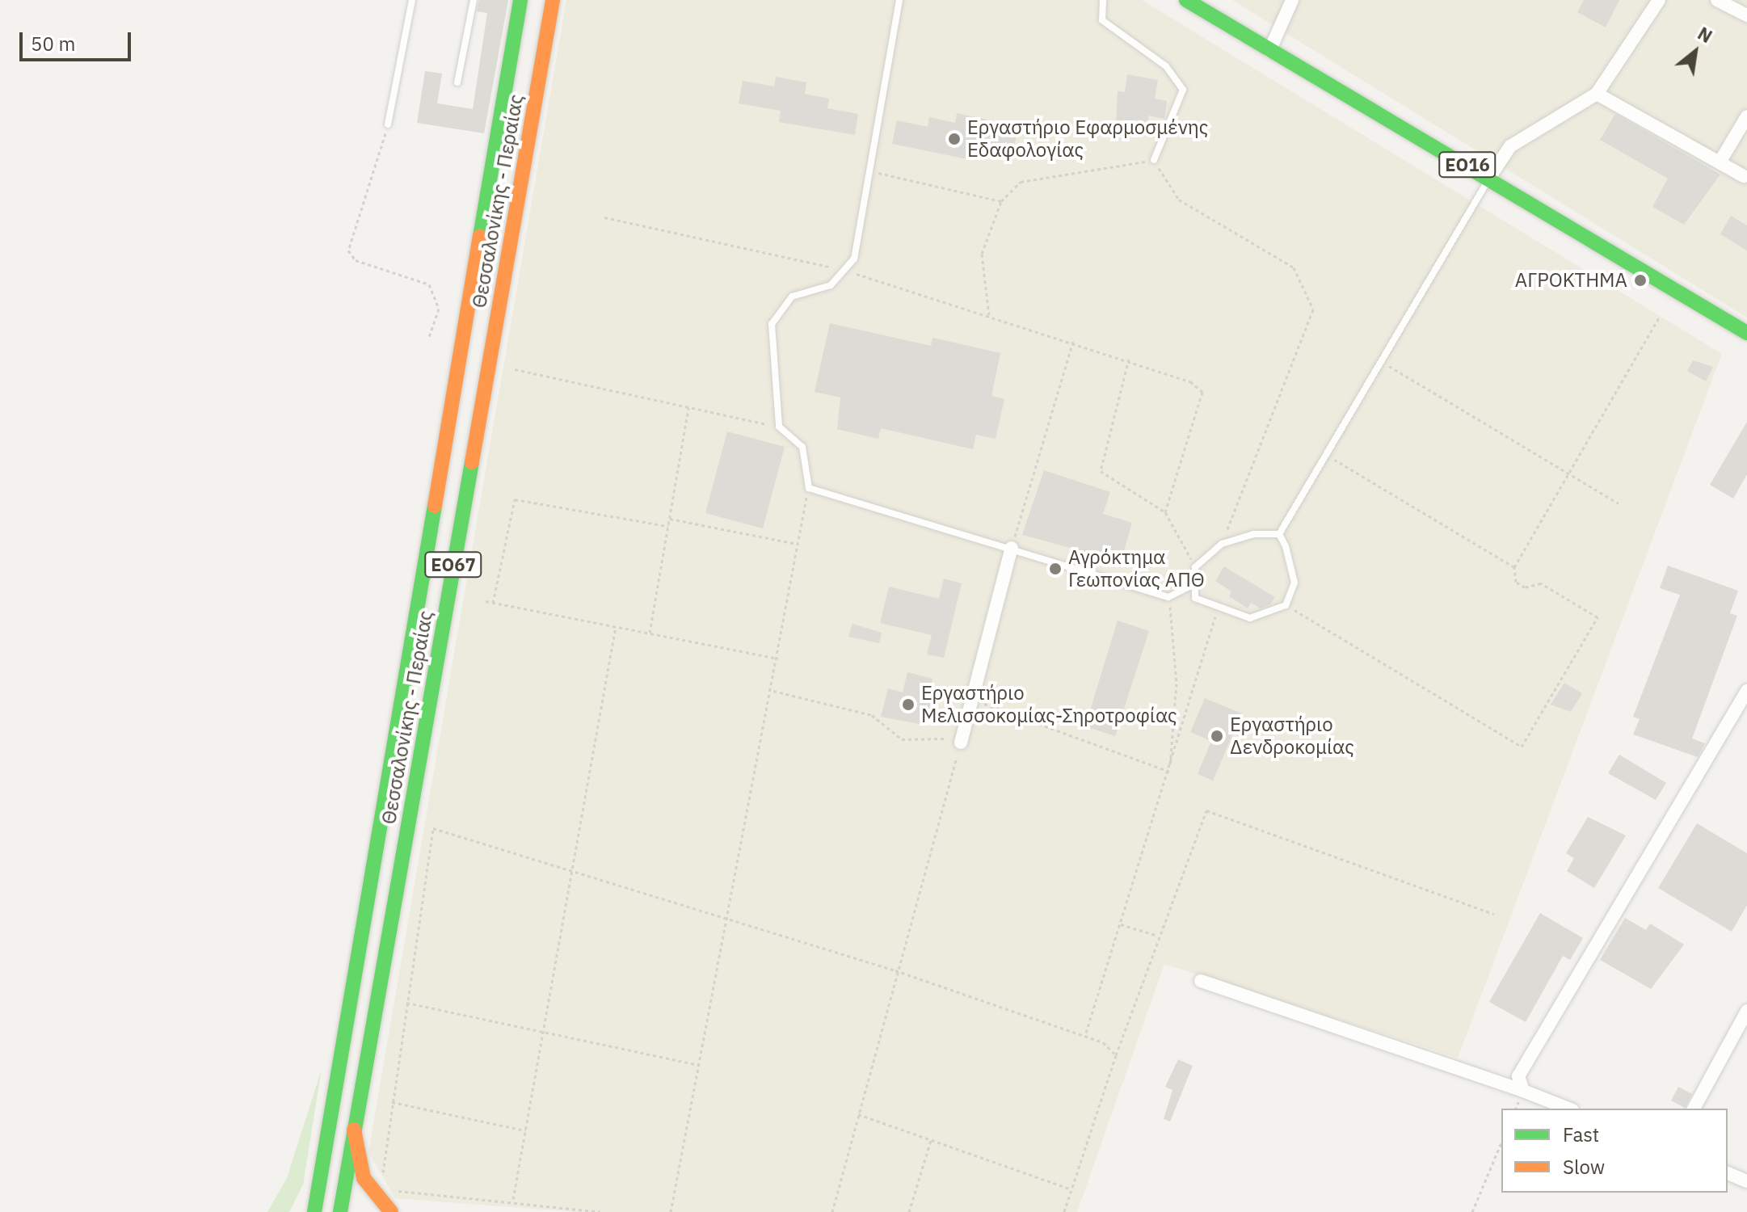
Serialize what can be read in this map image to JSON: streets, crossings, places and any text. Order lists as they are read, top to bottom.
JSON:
{
  "streets": {
    "main road": ["ΕΟ16", "Θεσσαλονίκης - Περαίας", "ΕΟ67"]
  },
  "places": [
    "Εργαστήριο Εφαρμοσμένης Εδαφολογίας",
    "ΑΓΡΟΚΤΗΜΑ",
    "Αγρόκτημα Γεωπονίας ΑΠΘ",
    "Εργαστήριο Μελισσοκομίας-Σηροτροφίας",
    "Εργαστήριο Δενδροκομίας"
  ],
  "legend": ["Fast", "Slow"],
  "scale_bar": "50 m",
  "north": "top right"
}
